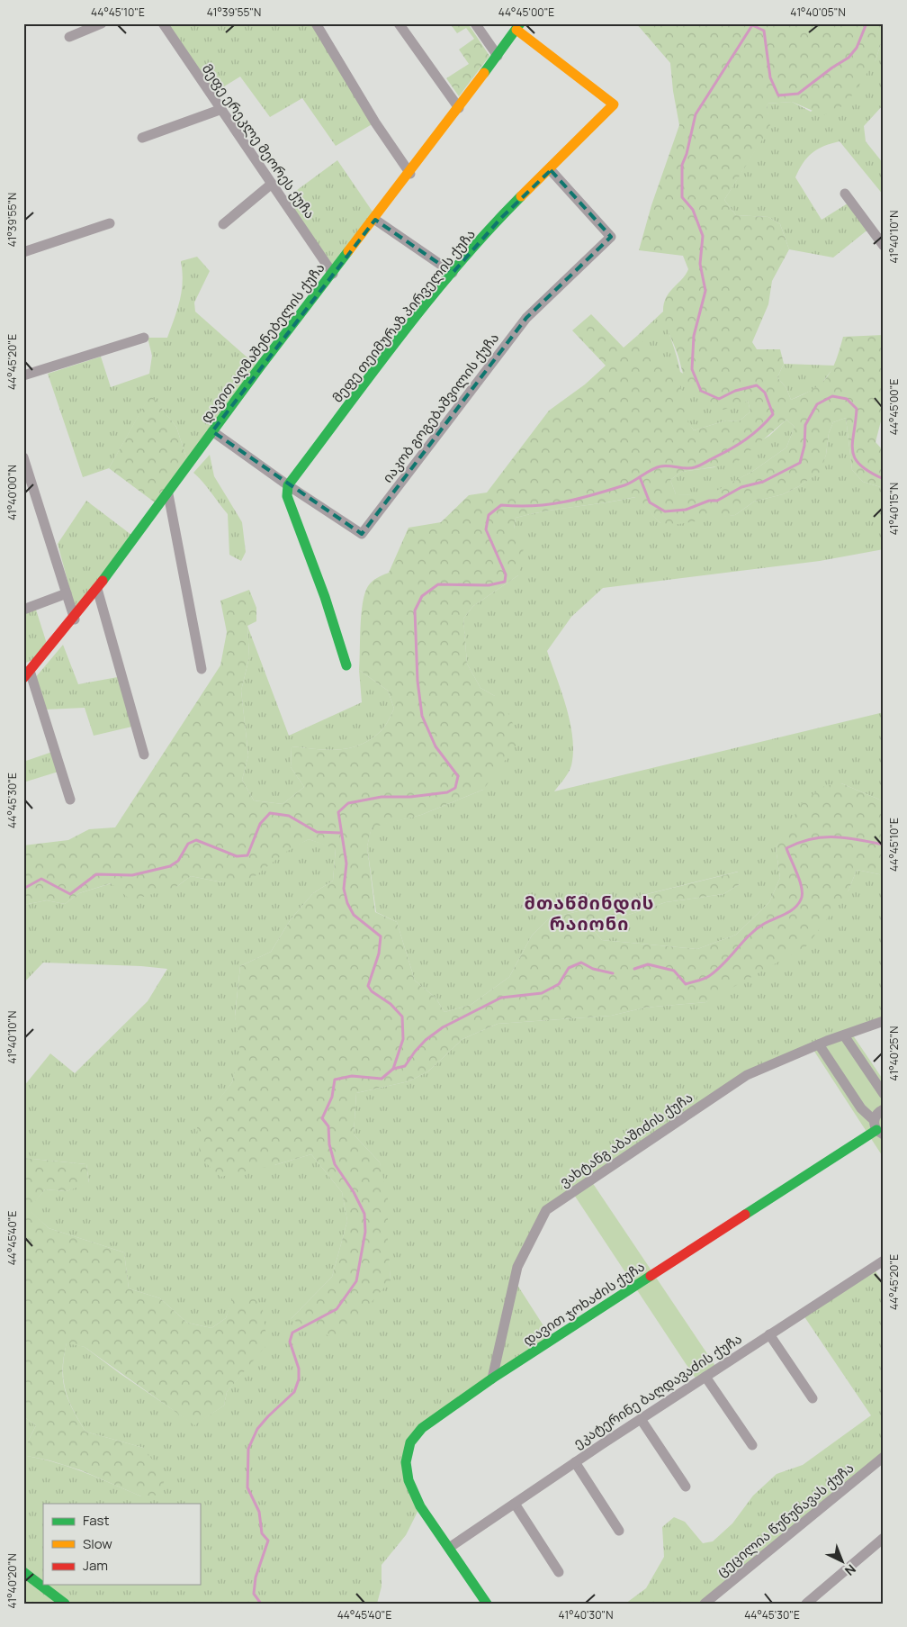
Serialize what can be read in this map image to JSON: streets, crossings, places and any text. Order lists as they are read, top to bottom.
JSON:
{
  "streets": {
    "street": [
      "მეფე ერეკლე მეორეს ქუჩა",
      "მეფე თეიმურაზ პირველის ქუჩა",
      "დავით აღმაშენებელის ქუჩა",
      "იაკობ გოგებაშვილის ქუჩა",
      "ვახტანგ აბაშიძის ქუჩა",
      "დავით ჯოხაძის ქუჩა",
      "ეკატერინე ბაღდავაძის ქუჩა",
      "ცეცილია წუწუნავას ქუჩა"
    ]
  },
  "crossings": [
    ["მეფე ერეკლე მეორეს ქუჩა", "დავით აღმაშენებელის ქუჩა"],
    ["მეფე თეიმურაზ პირველის ქუჩა", "დავით აღმაშენებელის ქუჩა"],
    ["მეფე თეიმურაზ პირველის ქუჩა", "იაკობ გოგებაშვილის ქუჩა"],
    ["დავით აღმაშენებელის ქუჩა", "იაკობ გოგებაშვილის ქუჩა"],
    ["ვახტანგ აბაშიძის ქუჩა", "დავით ჯოხაძის ქუჩა"],
    ["დავით ჯოხაძის ქუჩა", "ეკატერინე ბაღდავაძის ქუჩა"]
  ],
  "districts": ["მთაწმინდის რაიონი"],
  "legend": ["Fast", "Slow", "Jam"],
  "north": "bottom right",
  "coordinates": [
    "44°45'10\"E",
    "41°39'55\"N",
    "44°45'00\"E",
    "41°40'05\"N",
    "41°40'10\"N",
    "44°45'20\"E",
    "41°40'00\"N",
    "41°40'15\"N",
    "44°45'30\"E",
    "41°40'25\"N",
    "44°45'40\"E",
    "41°40'20\"N",
    "41°40'30\"N"
  ]
}
